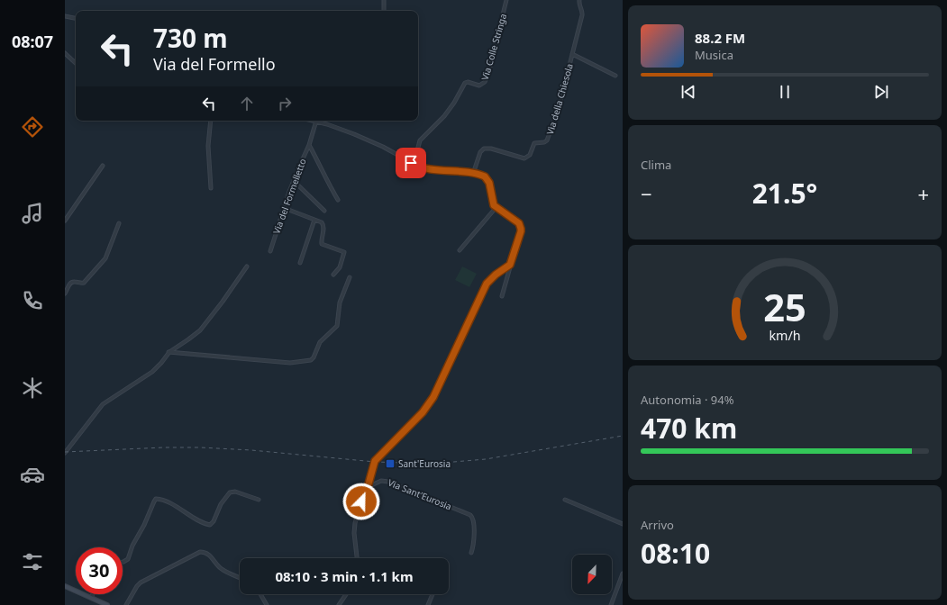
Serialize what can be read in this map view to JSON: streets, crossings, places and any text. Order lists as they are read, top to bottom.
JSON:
{
  "streets": {
    "street": [
      "Via Colle Stringa",
      "Via della Chiesola",
      "Via del Formelletto",
      "Via Sant'Eurosia"
    ]
  },
  "places": {
    "transit": ["Sant'Eurosia"]
  },
  "north": "bottom left",
  "page": {
    "tabs": "08:07",
    "turn": ["730 m", "Via del Formello"],
    "song": ["88.2 FM", "Musica"],
    "tile": [
      "Clima",
      ["Autonomia · 94%", "470 km"],
      ["Arrivo", "08:10"]
    ],
    "heat": ["−", "21.5°", "+"],
    "limit": "30",
    "trip": "08:10 · 3 min · 1.1 km",
    "gauge": ["25", "km/h"]
  }
}
